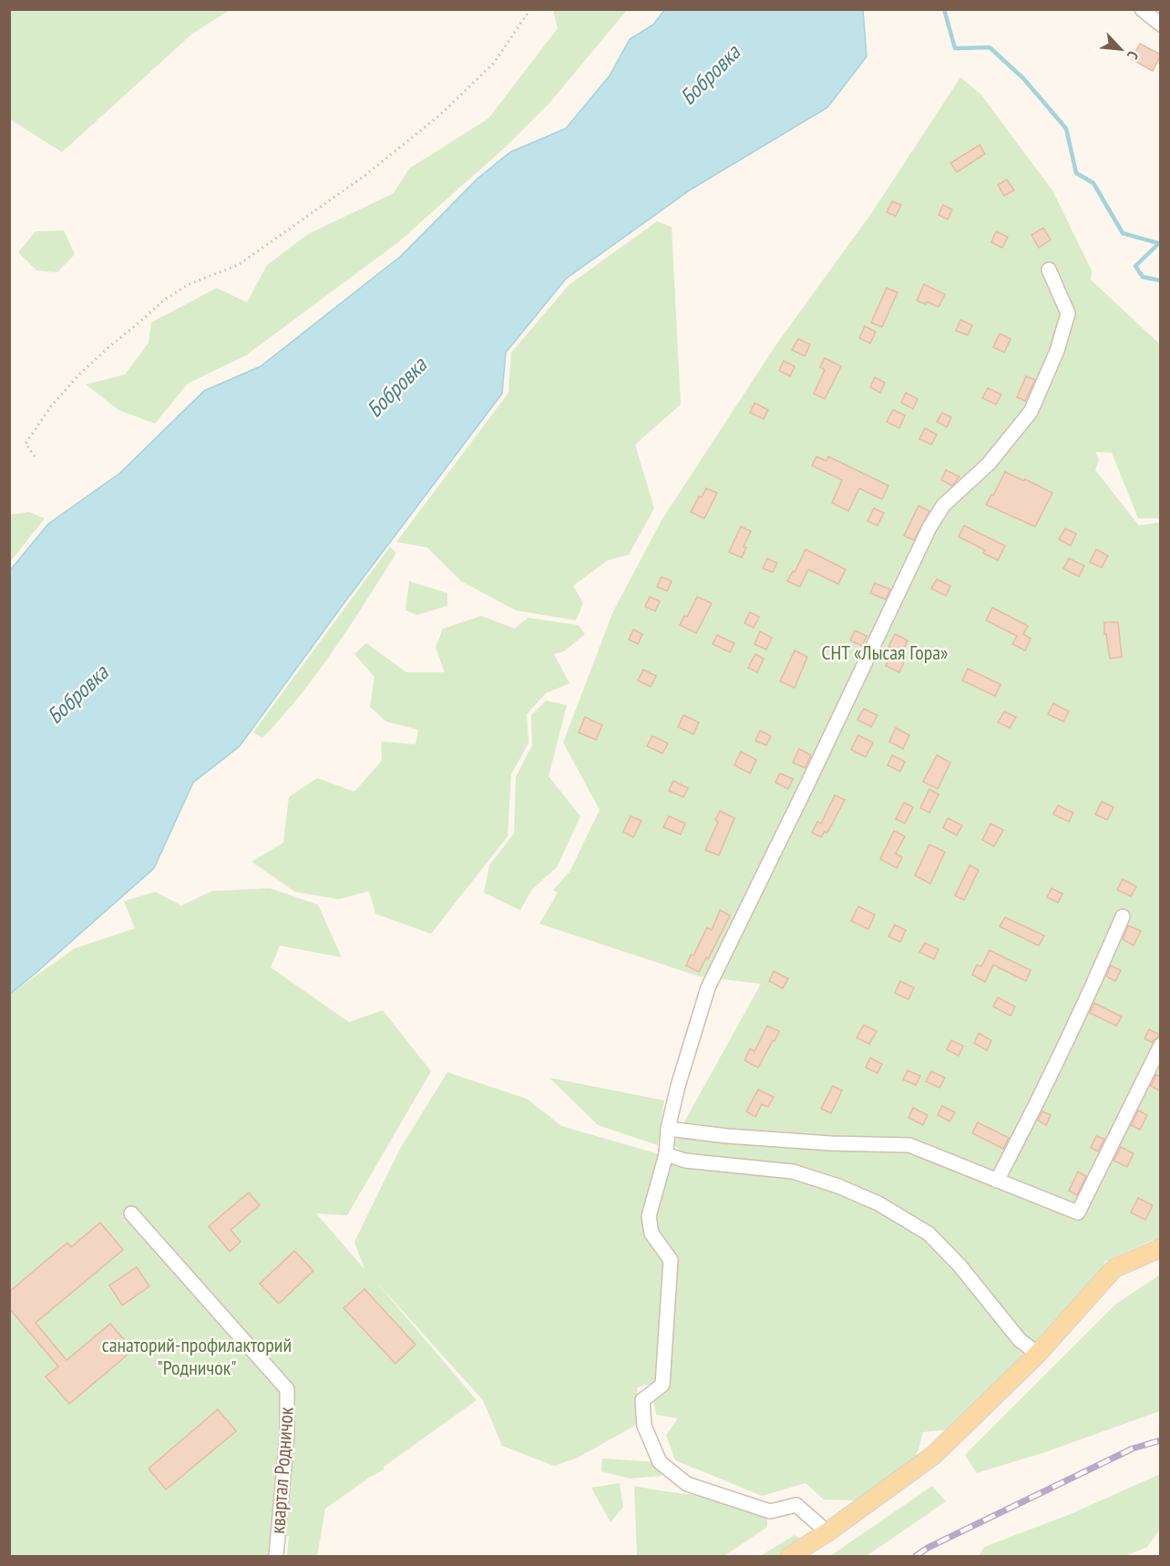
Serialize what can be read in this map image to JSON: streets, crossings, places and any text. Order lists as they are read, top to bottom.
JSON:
{
  "streets": {
    "street": ["квартал Родничок"]
  },
  "water": ["Бобровка"],
  "parks": ["СНТ «Лысая Гора»", "санаторий-профилакторий \"Родничок\""],
  "north": "bottom right"
}
